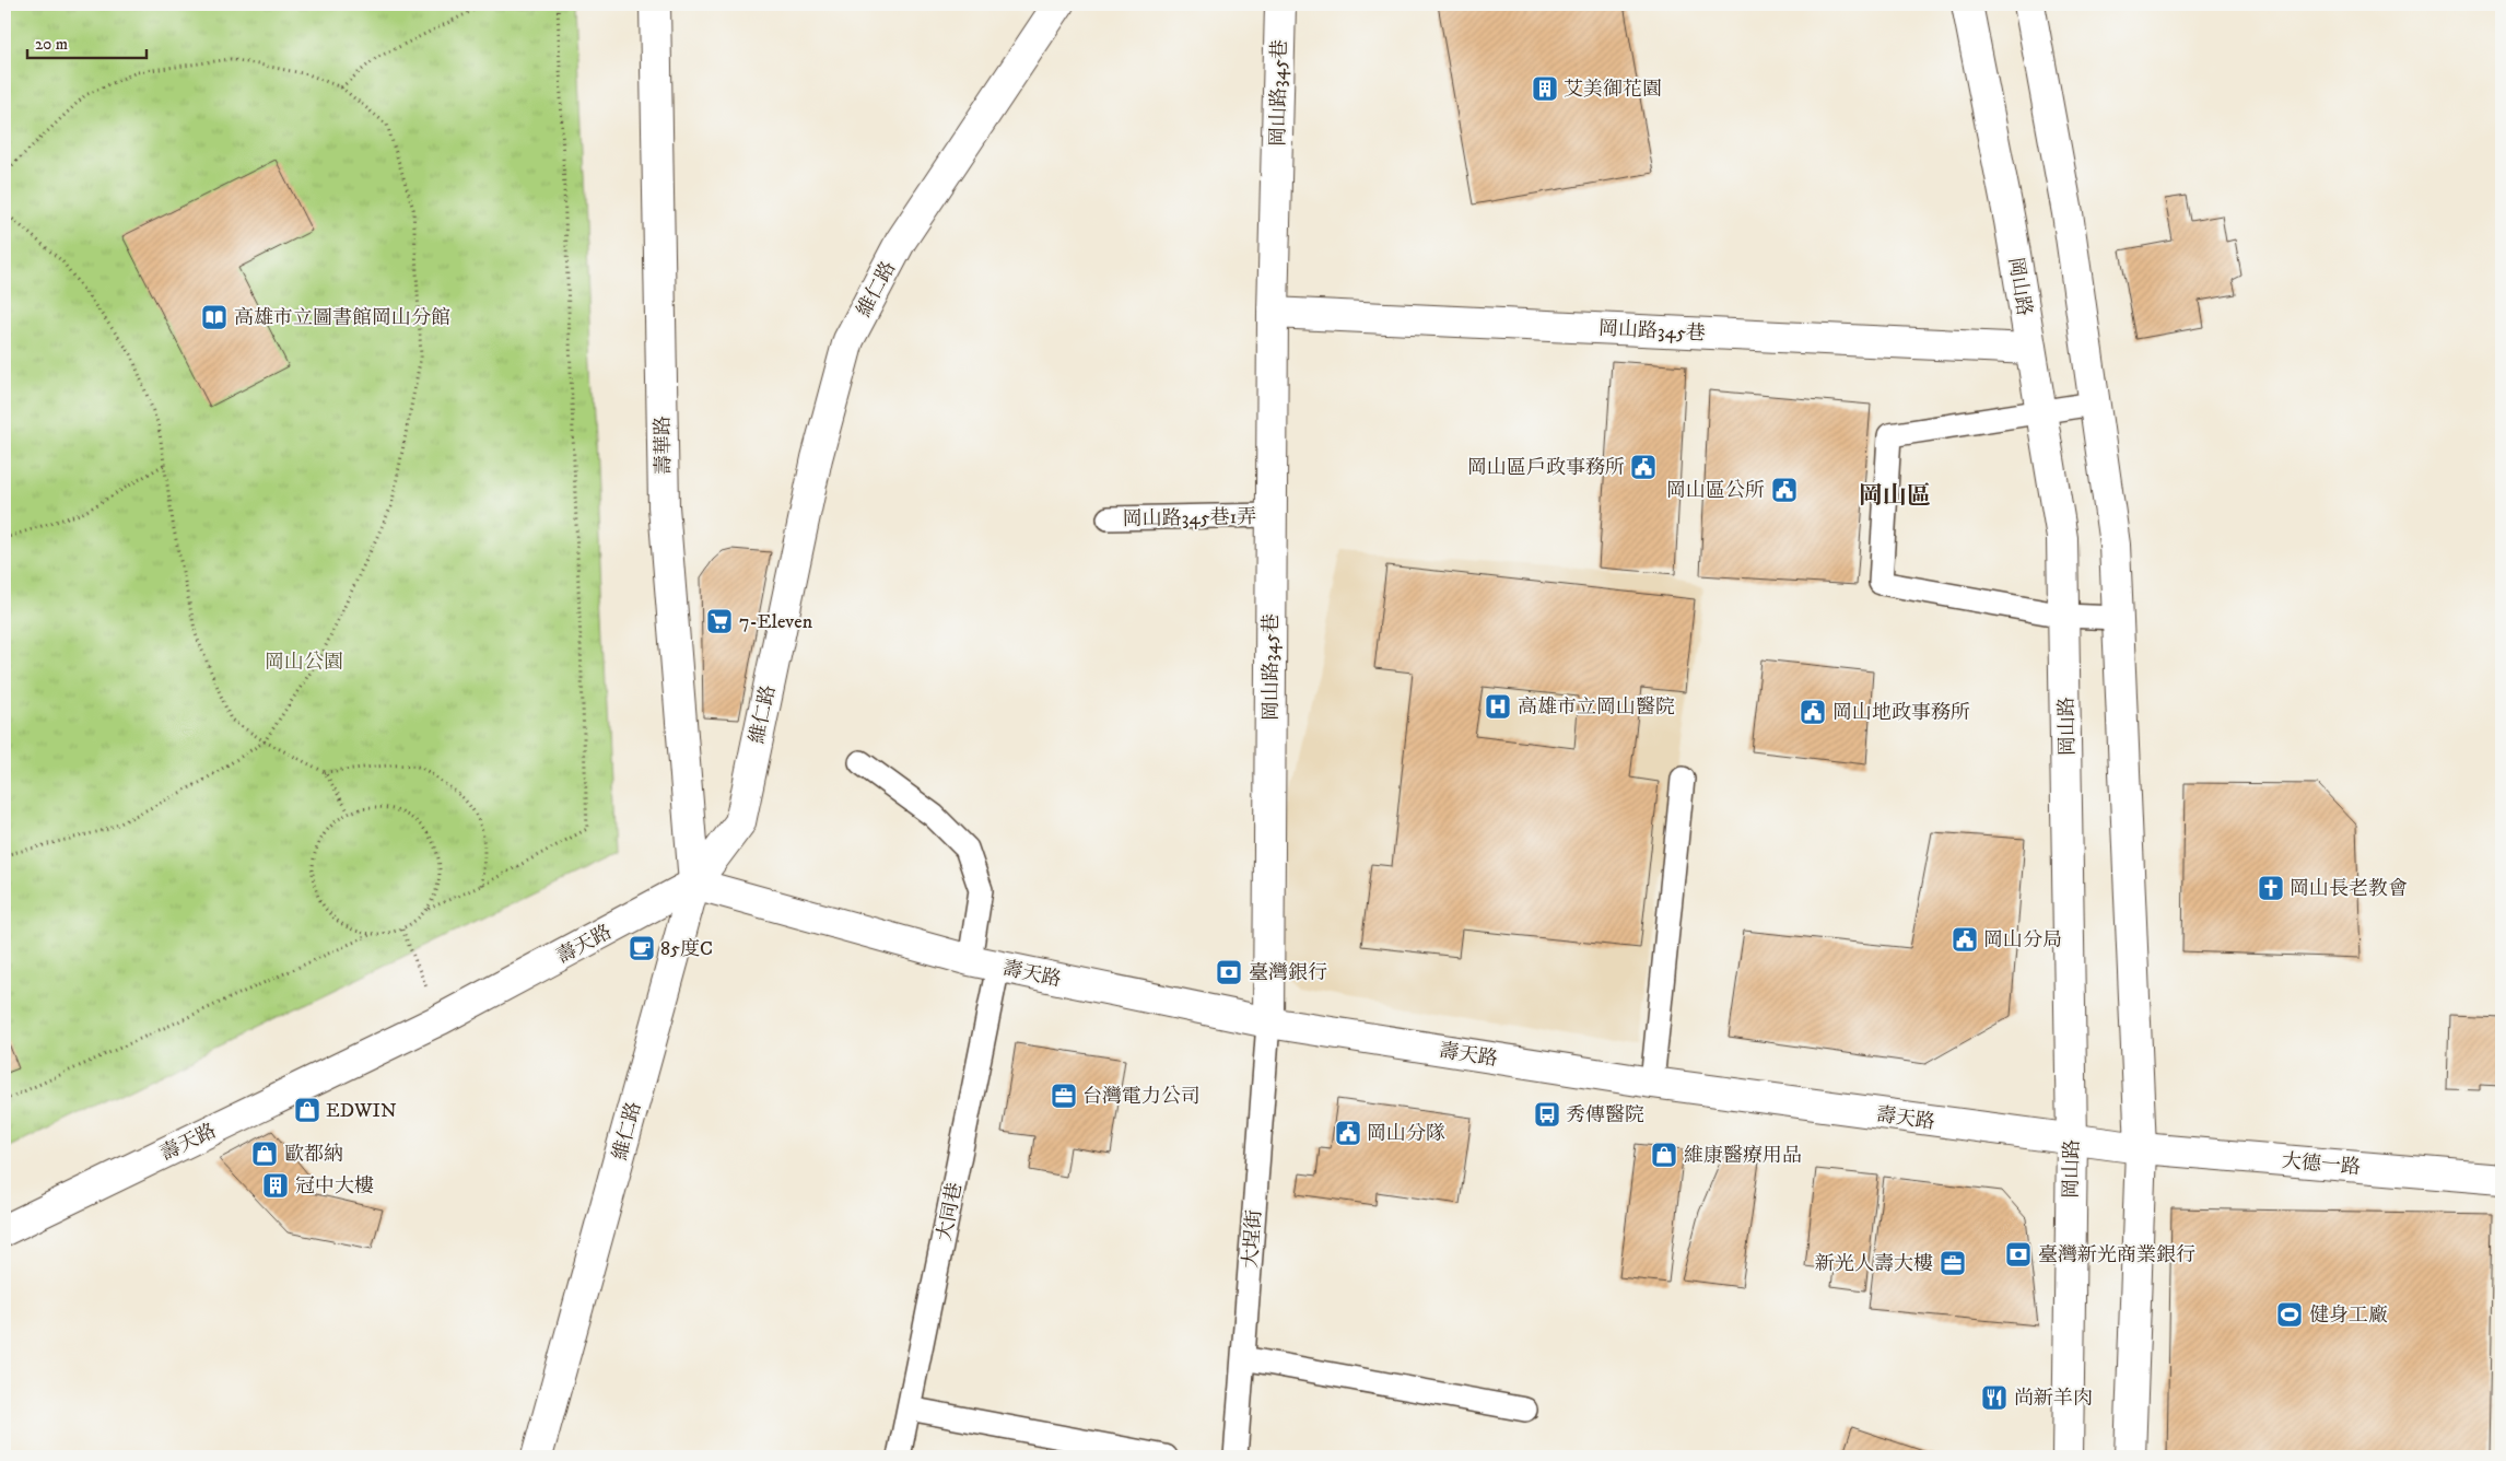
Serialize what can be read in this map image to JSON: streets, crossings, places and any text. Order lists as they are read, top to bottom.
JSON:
{
  "streets": {
    "street": [
      "岡山路345巷",
      "岡山路",
      "維仁路",
      "壽華路",
      "壽天路",
      "大德一路"
    ],
    "lane": ["岡山路345巷1弄", "大同巷", "大埕街"]
  },
  "crossings": [
    ["岡山路345巷", "岡山路"],
    ["岡山路345巷", "岡山路345巷1弄"],
    ["岡山路345巷", "壽天路"],
    ["岡山路345巷", "大埕街"],
    ["岡山路", "壽天路"],
    ["維仁路", "壽華路"],
    ["維仁路", "壽天路"],
    ["壽華路", "壽天路"],
    ["壽天路", "大德一路"],
    ["壽天路", "大同巷"],
    ["壽天路", "大埕街"]
  ],
  "districts": ["岡山區"],
  "parks": ["岡山公園"],
  "places": {
    "building": ["艾美御花園", "冠中大樓"],
    "library": ["高雄市立圖書館岡山分館"],
    "public building": [
      "岡山區戶政事務所",
      "岡山區公所",
      "岡山地政事務所",
      "岡山分局",
      "岡山分隊"
    ],
    "supermarket": ["7-Eleven"],
    "hospital": ["高雄市立岡山醫院"],
    "church": ["岡山長老教會"],
    "cafe": ["85度C"],
    "bank": ["臺灣銀行", "臺灣新光商業銀行"],
    "office": ["台灣電力公司", "新光人壽大樓"],
    "shop": ["EDWIN", "歐都納", "維康醫療用品"],
    "bus stop": ["秀傳醫院"],
    "sports": ["健身工廠"],
    "restaurant": ["尚新羊肉"]
  },
  "scale_bar": "20 m"
}
